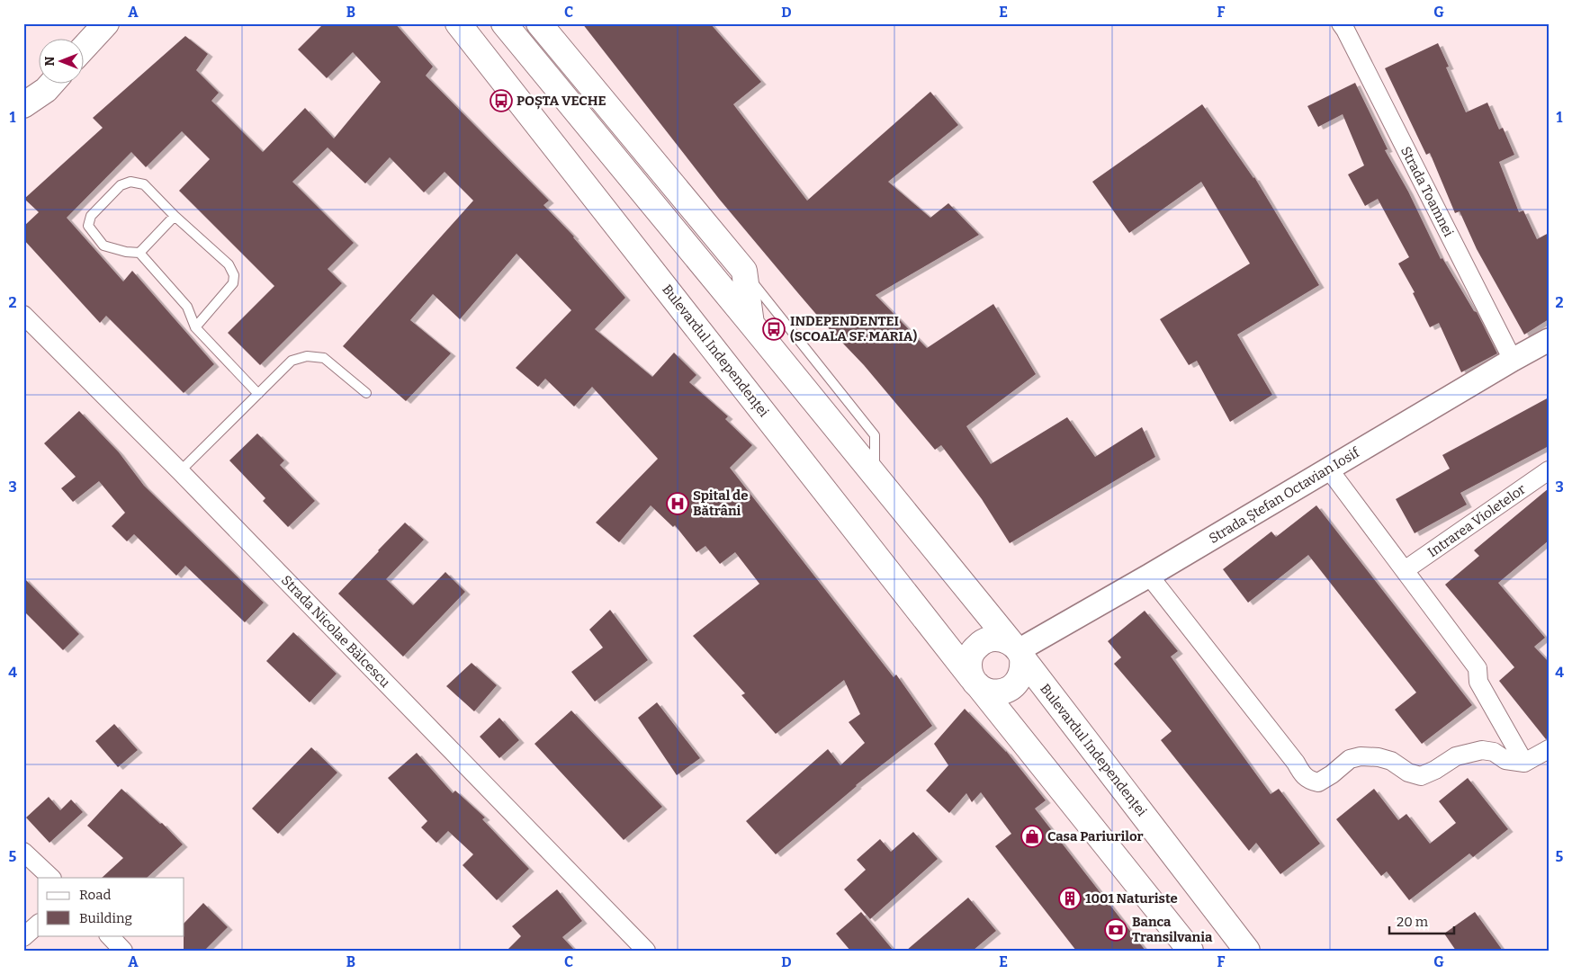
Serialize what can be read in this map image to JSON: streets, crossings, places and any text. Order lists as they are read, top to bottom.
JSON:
{
  "streets": {
    "main road": ["Bulevardul Independenței"],
    "street": [
      "Strada Toamnei",
      "Strada Ștefan Octavian Iosif",
      "Intrarea Violetelor",
      "Strada Nicolae Bălcescu"
    ]
  },
  "crossings": [
    ["Strada Toamnei", "Strada Ștefan Octavian Iosif"],
    ["Bulevardul Independenței", "Strada Ștefan Octavian Iosif"]
  ],
  "places": {
    "bus stop": ["POȘTA VECHE", "INDEPENDENTEI (SCOALA SF. MARIA)"],
    "hospital": ["Spital de Bătrâni"],
    "shop": ["Casa Pariurilor"],
    "building": ["1001 Naturiste"],
    "bank": ["Banca Transilvania"]
  },
  "legend": ["Road", "Building"],
  "scale_bar": "20 m",
  "north": "left",
  "grid": {
    "columns": [
      "A",
      "B",
      "C",
      "D",
      "E",
      "F",
      "G"
    ],
    "rows": [
      "1",
      "2",
      "3",
      "4",
      "5"
    ]
  }
}
